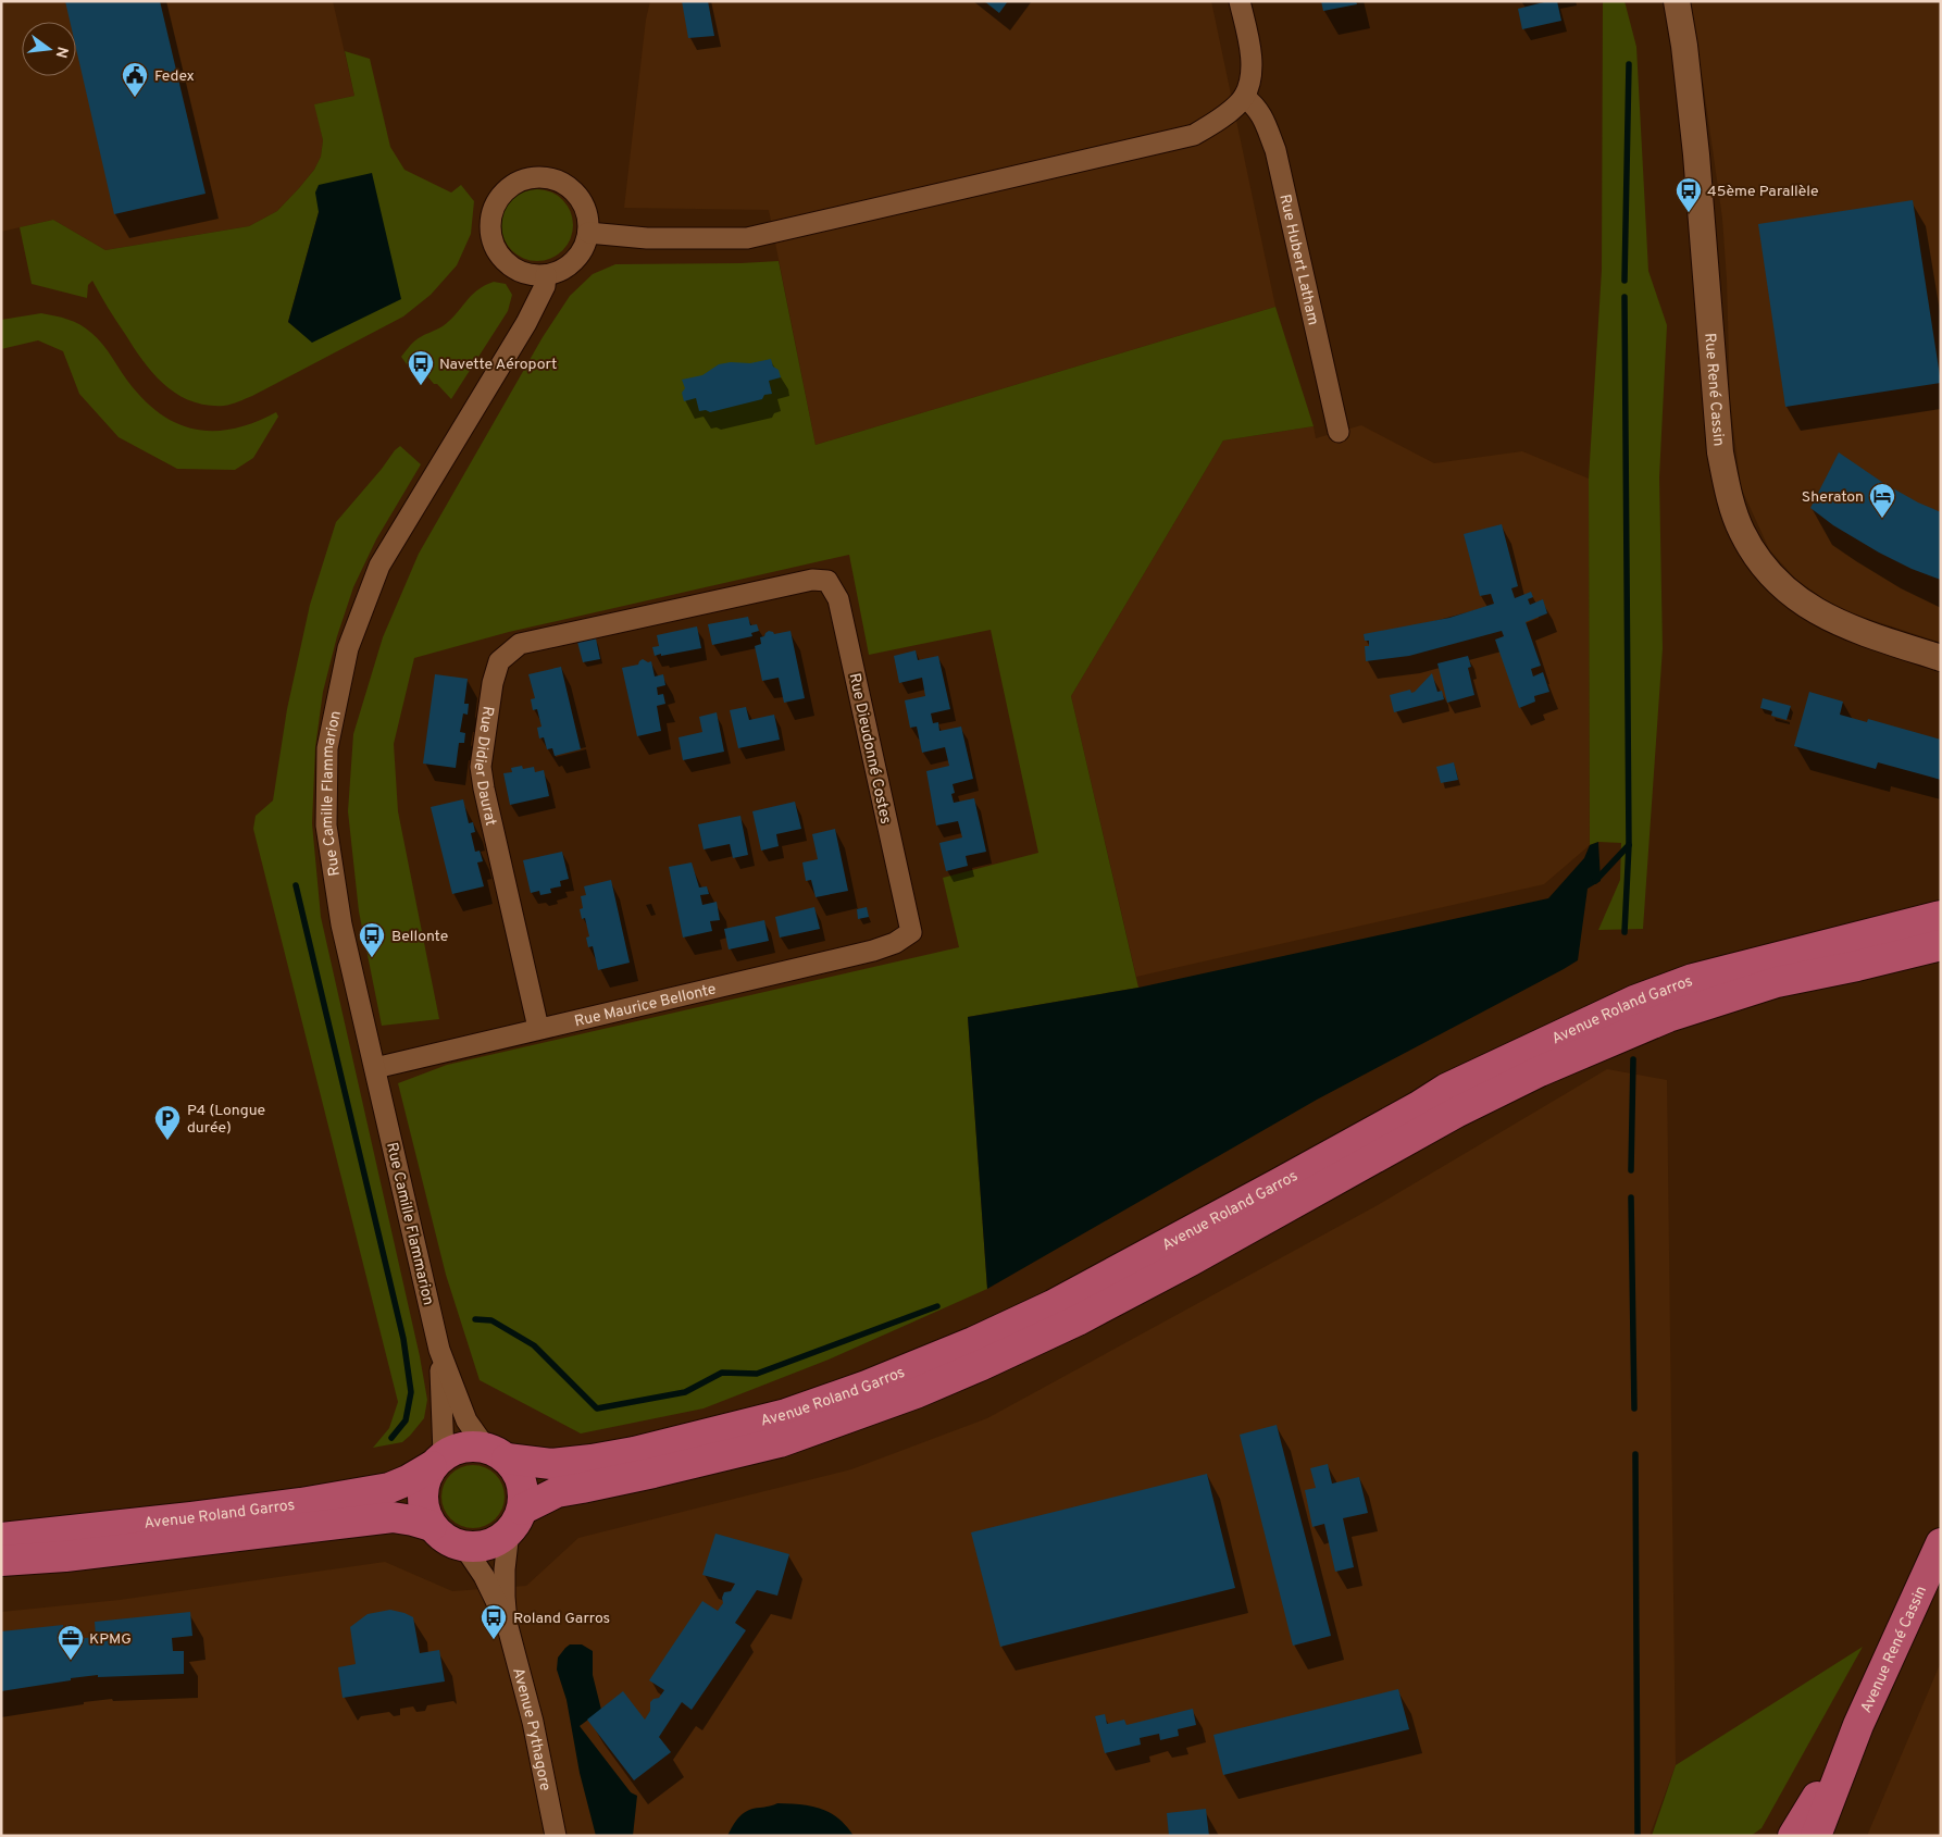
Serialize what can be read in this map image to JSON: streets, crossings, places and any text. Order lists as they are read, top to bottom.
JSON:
{
  "streets": {
    "main road": ["Avenue Roland Garros", "Avenue René Cassin"],
    "street": [
      "Rue Hubert Latham",
      "Rue René Cassin",
      "Rue Dieudonné Costes",
      "Rue Didier Daurat",
      "Rue Camille Flammarion",
      "Rue Maurice Bellonte",
      "Avenue Pythagore"
    ]
  },
  "crossings": [
    ["Rue Dieudonné Costes", "Rue Didier Daurat"],
    ["Rue Dieudonné Costes", "Rue Maurice Bellonte"],
    ["Rue Didier Daurat", "Rue Maurice Bellonte"],
    ["Rue Camille Flammarion", "Rue Maurice Bellonte"],
    ["Rue Camille Flammarion", "Avenue Roland Garros"],
    ["Rue Camille Flammarion", "Avenue Pythagore"],
    ["Avenue Roland Garros", "Avenue Pythagore"]
  ],
  "places": {
    "public building": ["Fedex"],
    "bus stop": [
      "45ème Parallèle",
      "Navette Aéroport",
      "Bellonte",
      "Roland Garros"
    ],
    "hotel": ["Sheraton"],
    "parking": ["P4 (Longue durée)"],
    "office": ["KPMG"]
  },
  "north": "right"
}
